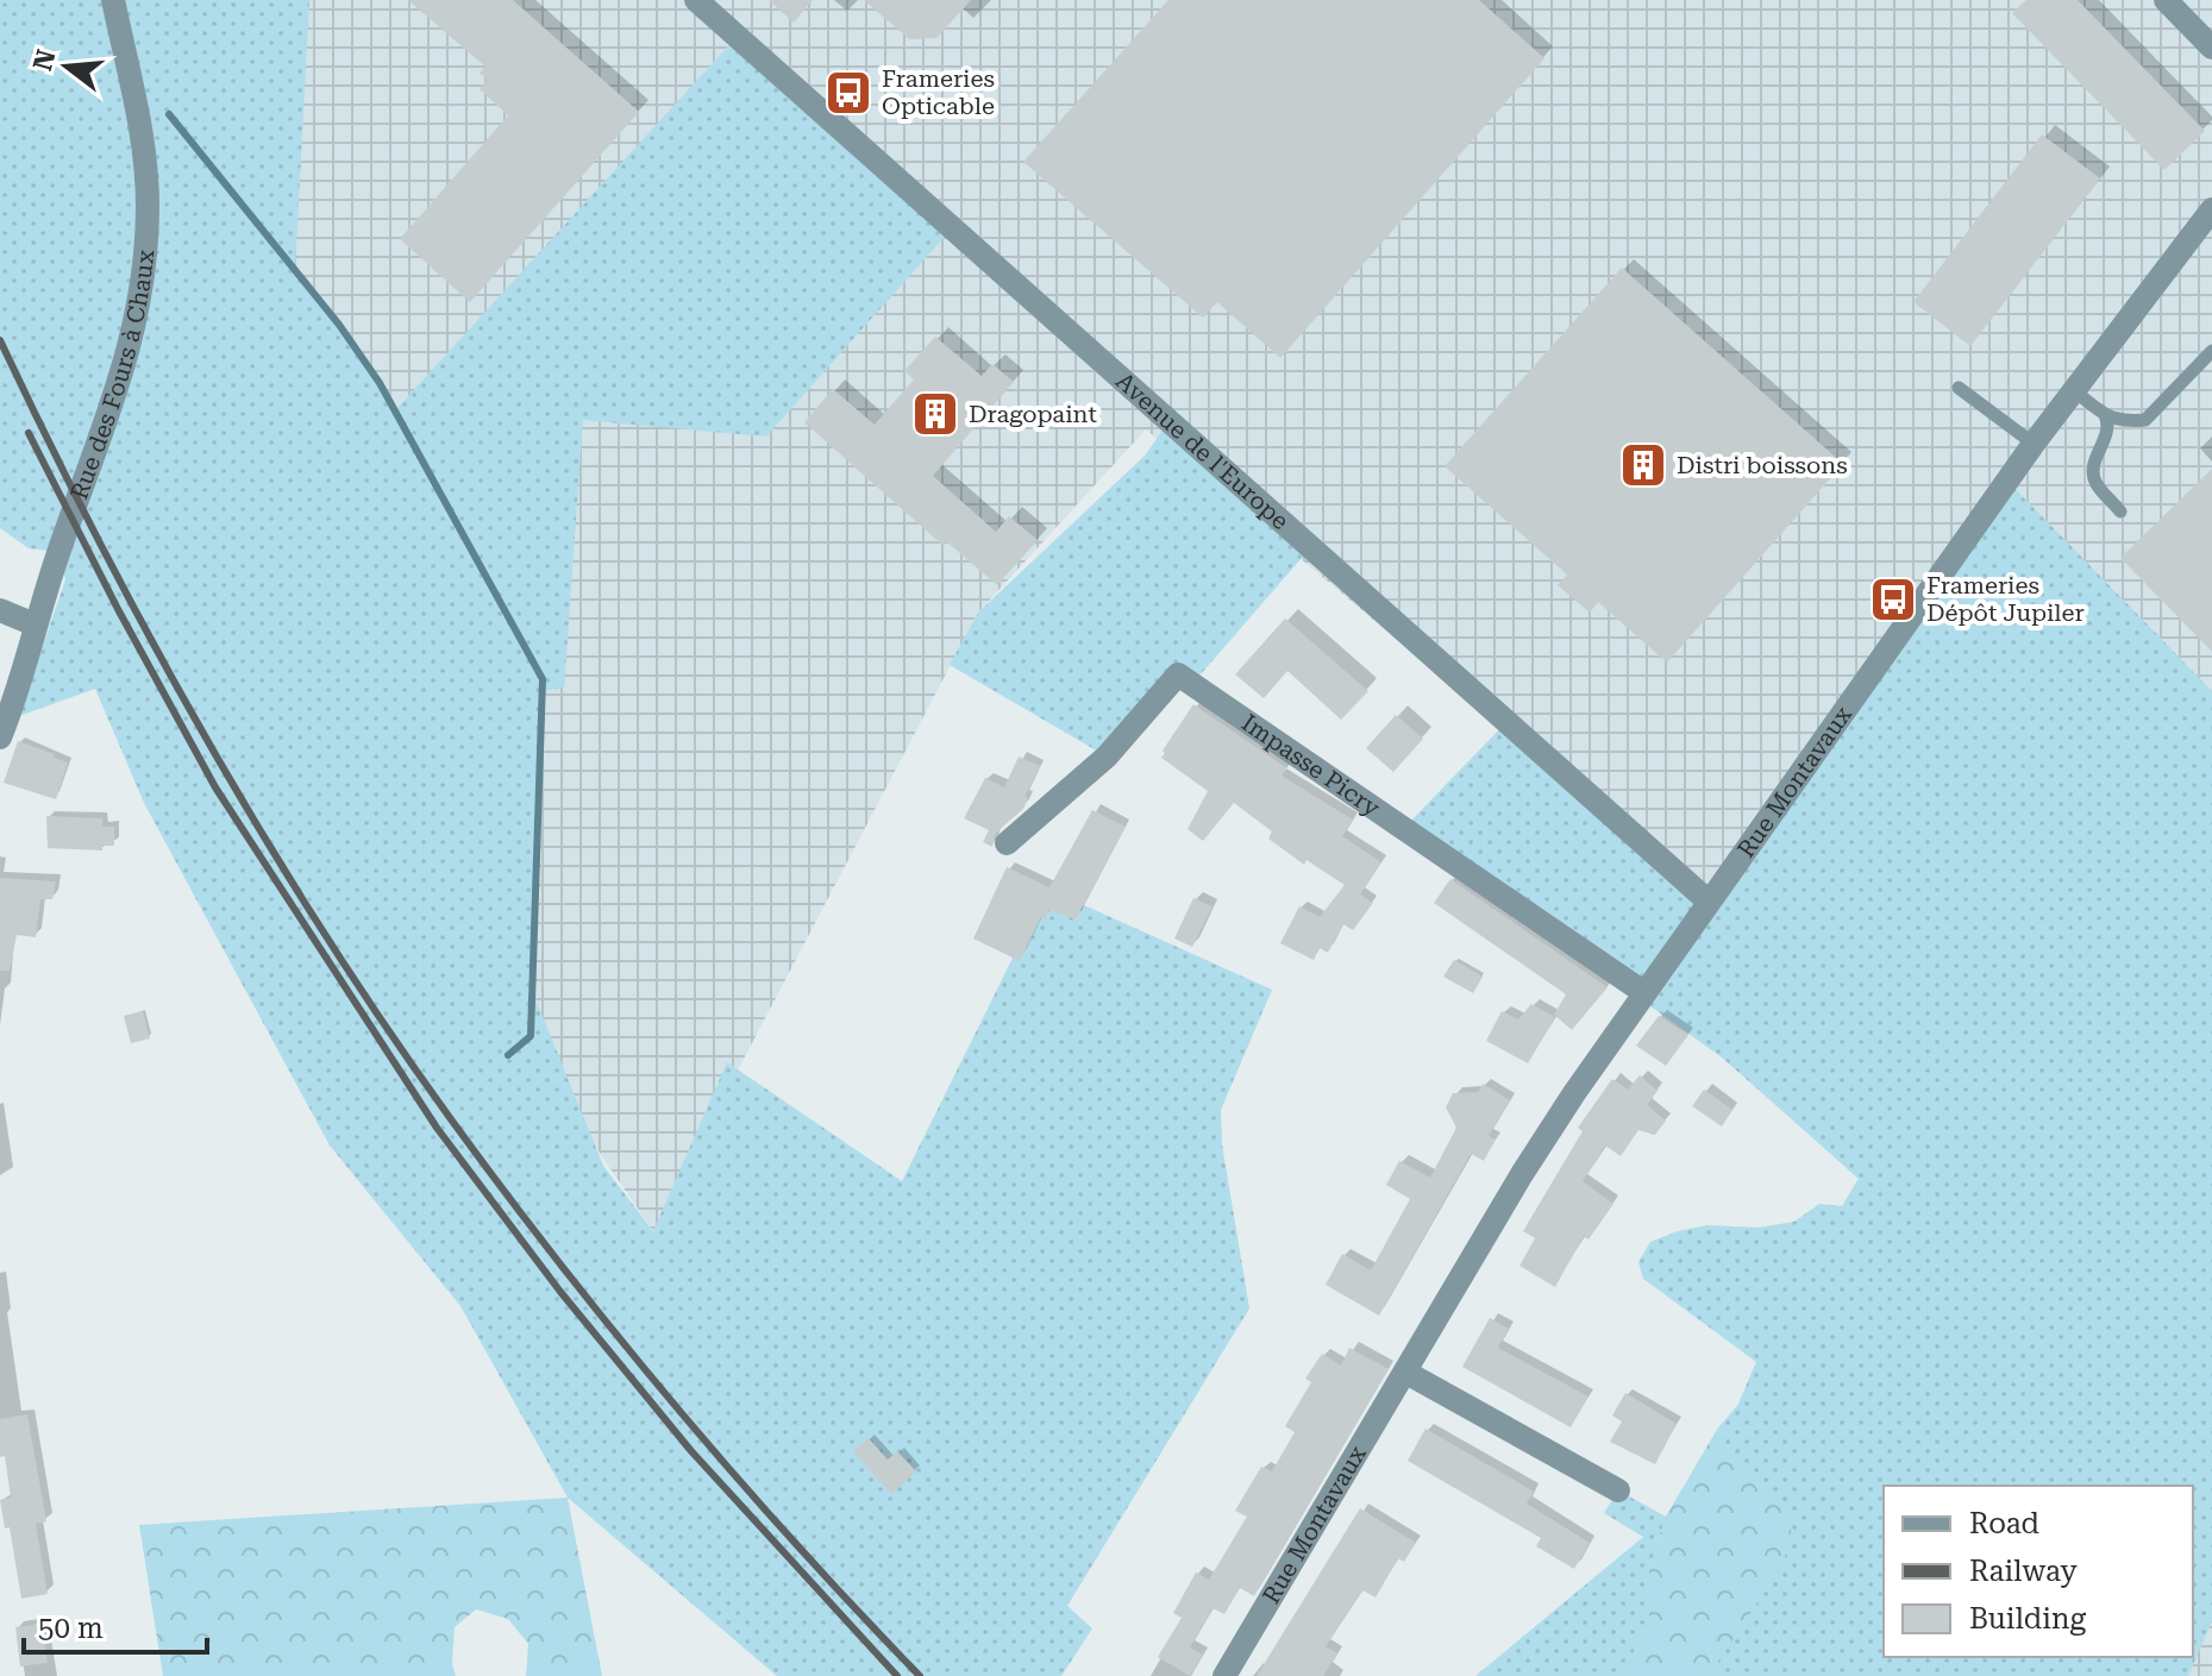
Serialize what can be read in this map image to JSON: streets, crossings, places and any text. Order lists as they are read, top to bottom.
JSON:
{
  "streets": {
    "street": [
      "Rue des Fours à Chaux",
      "Avenue de l'Europe",
      "Impasse Picry",
      "Rue Montavaux"
    ]
  },
  "crossings": [
    ["Avenue de l'Europe", "Rue Montavaux"],
    ["Impasse Picry", "Rue Montavaux"]
  ],
  "places": {
    "bus stop": ["Frameries Opticable", "Frameries Dépôt Jupiler"],
    "building": ["Dragopaint", "Distri boissons"]
  },
  "legend": ["Road", "Railway", "Building"],
  "scale_bar": "50 m",
  "north": "left"
}
